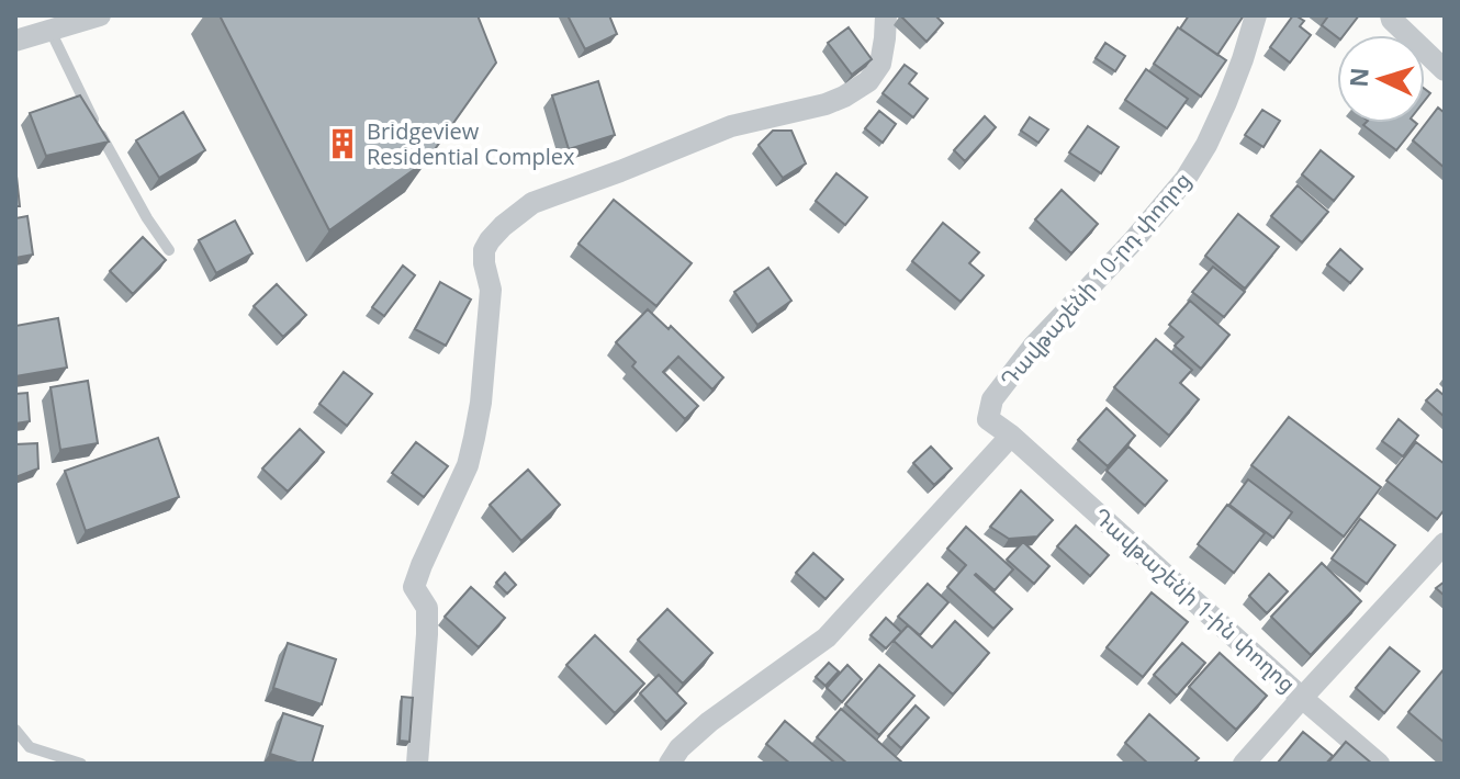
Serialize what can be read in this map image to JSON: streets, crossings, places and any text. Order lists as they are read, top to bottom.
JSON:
{
  "streets": {
    "street": ["Դավթաշենի 10-րդ փողոց", "Դավթաշենի 1-ին փողոց"]
  },
  "crossings": [
    ["Դավթաշենի 10-րդ փողոց", "Դավթաշենի 1-ին փողոց"]
  ],
  "places": {
    "building": ["Bridgeview Residential Complex"]
  },
  "north": "left"
}
